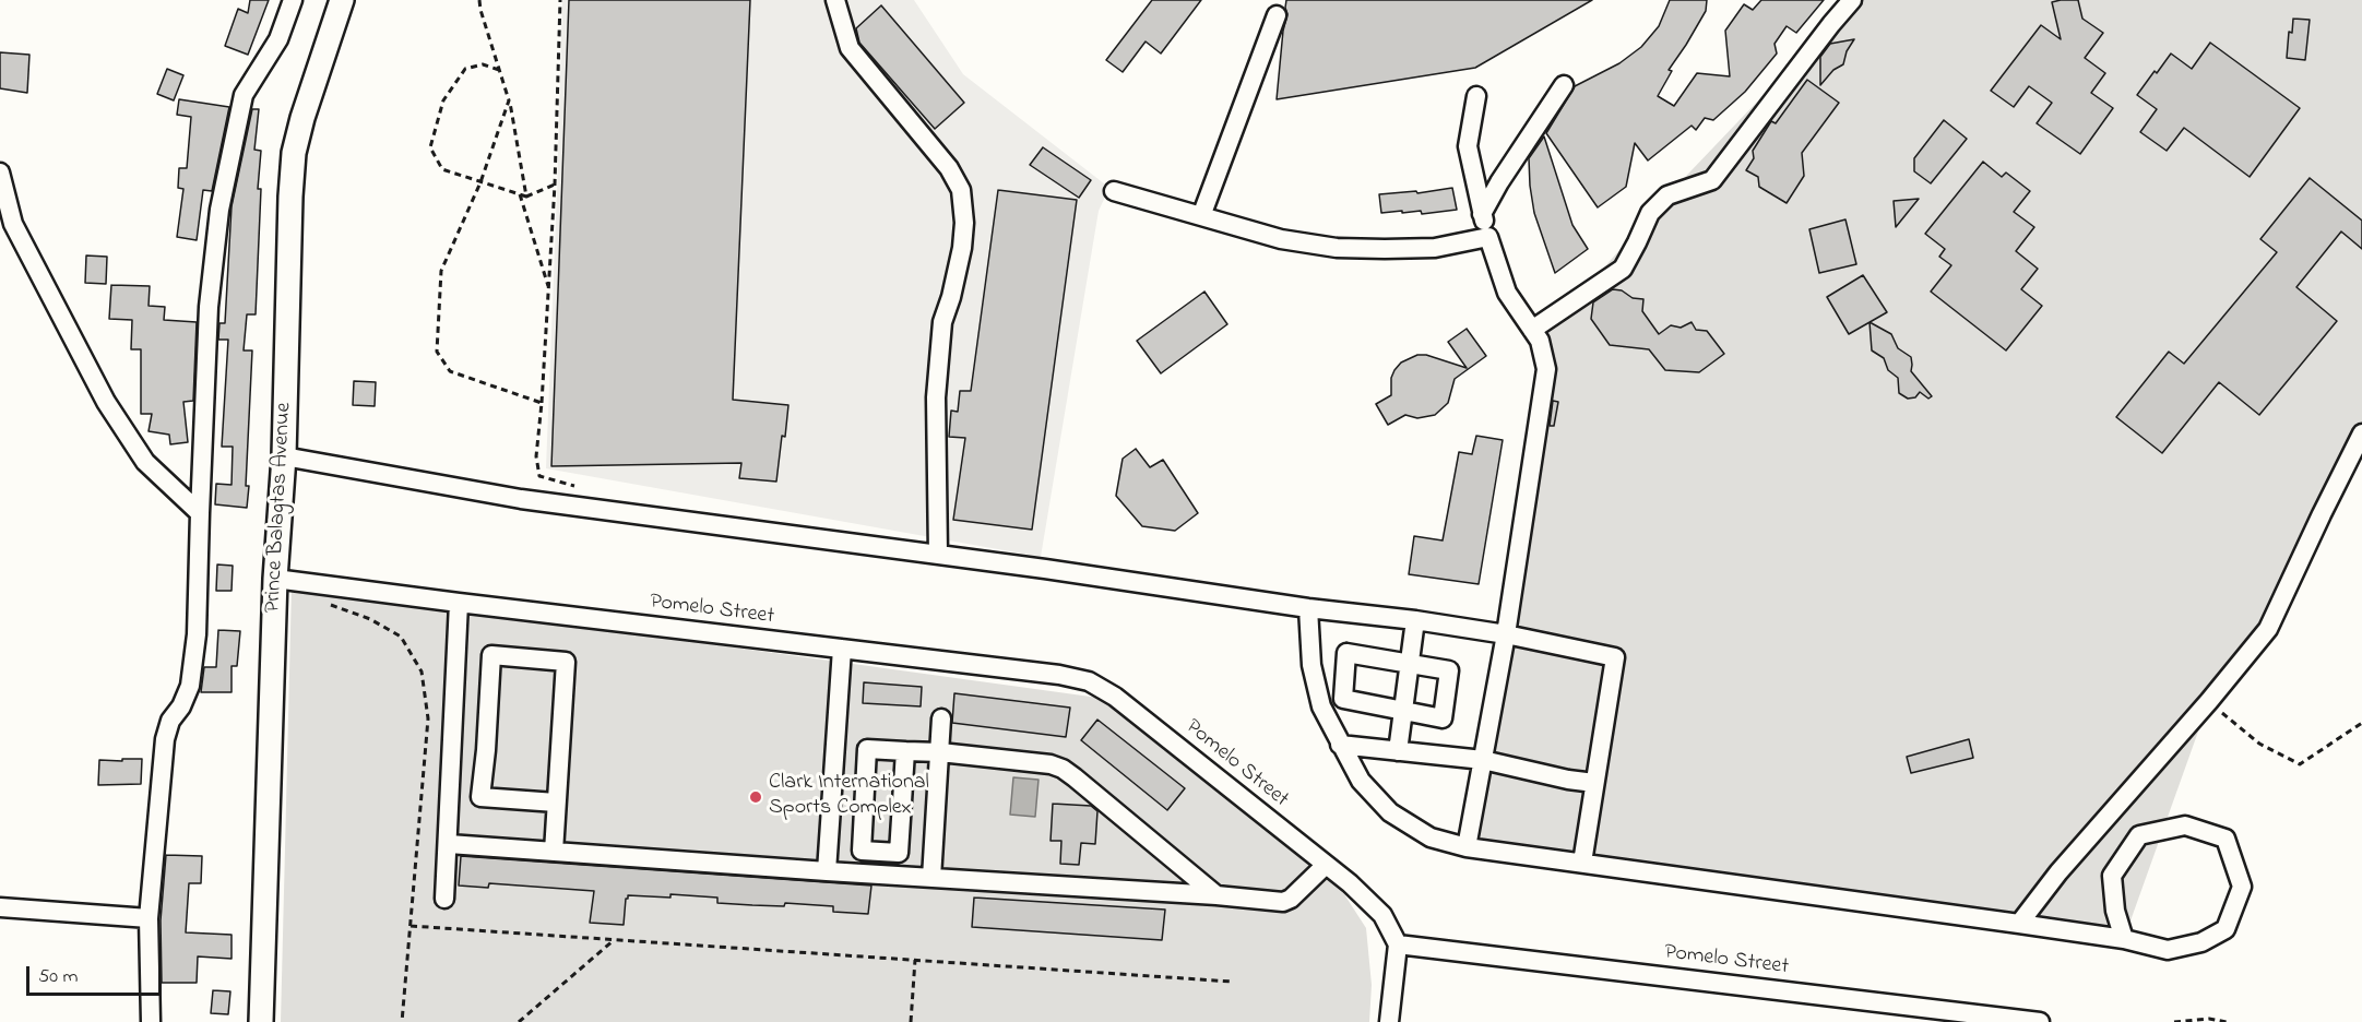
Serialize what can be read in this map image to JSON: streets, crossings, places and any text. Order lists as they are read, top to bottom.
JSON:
{
  "streets": {
    "main road": ["Prince Balagtas Avenue"],
    "street": ["Pomelo Street"]
  },
  "crossings": [
    ["Prince Balagtas Avenue", "Pomelo Street"]
  ],
  "places": ["Clark International Sports Complex"],
  "scale_bar": "50 m"
}
